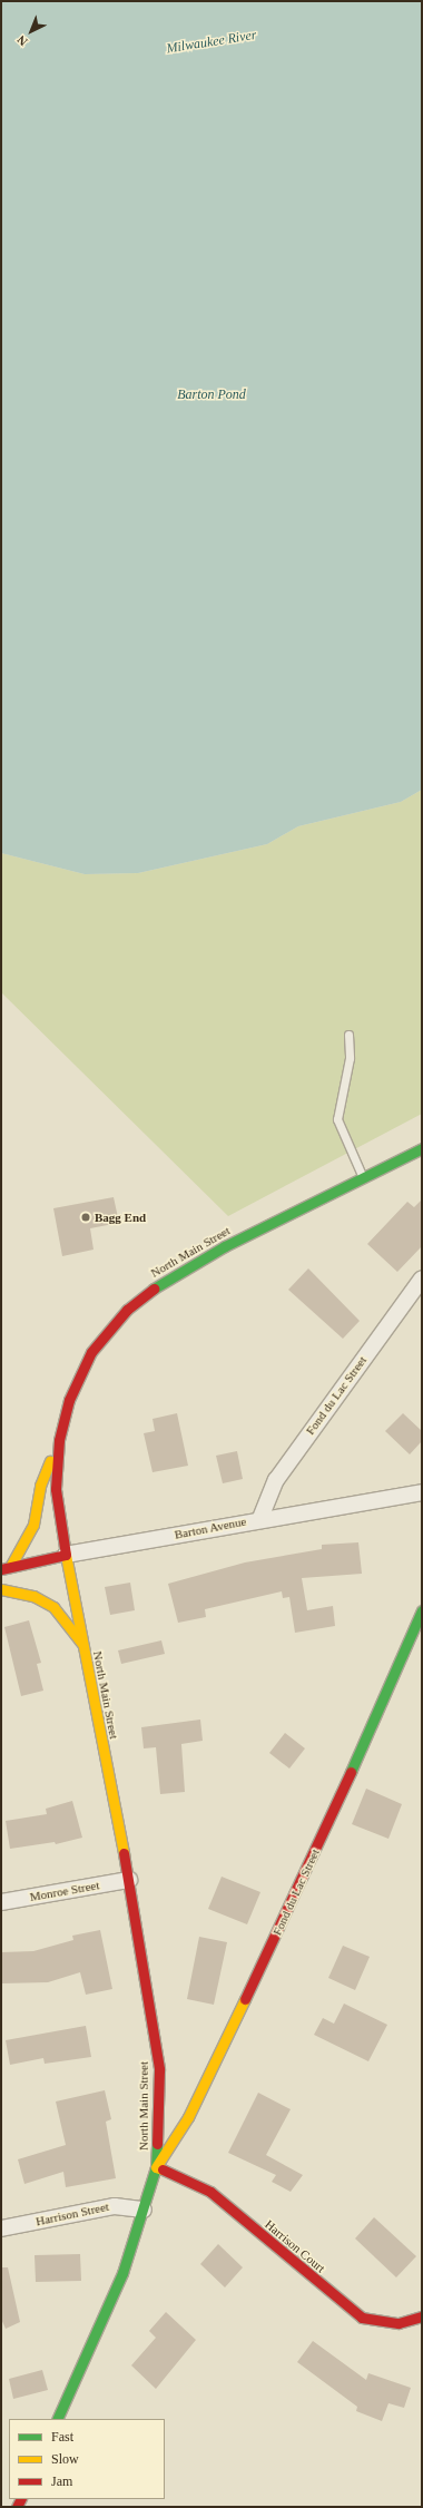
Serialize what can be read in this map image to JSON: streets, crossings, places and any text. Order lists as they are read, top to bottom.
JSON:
{
  "streets": {
    "main road": [
      "North Main Street",
      "Fond du Lac Street",
      "Barton Avenue",
      "Harrison Court"
    ],
    "street": ["Monroe Street", "Harrison Street"]
  },
  "crossings": [
    ["North Main Street", "Fond du Lac Street"],
    ["North Main Street", "Barton Avenue"],
    ["North Main Street", "Monroe Street"],
    ["North Main Street", "Harrison Street"],
    ["North Main Street", "Harrison Court"],
    ["Fond du Lac Street", "Barton Avenue"],
    ["Fond du Lac Street", "Harrison Court"]
  ],
  "water": ["Milwaukee River", "Barton Pond"],
  "places": ["Bagg End"],
  "legend": ["Fast", "Slow", "Jam"],
  "north": "bottom left"
}
